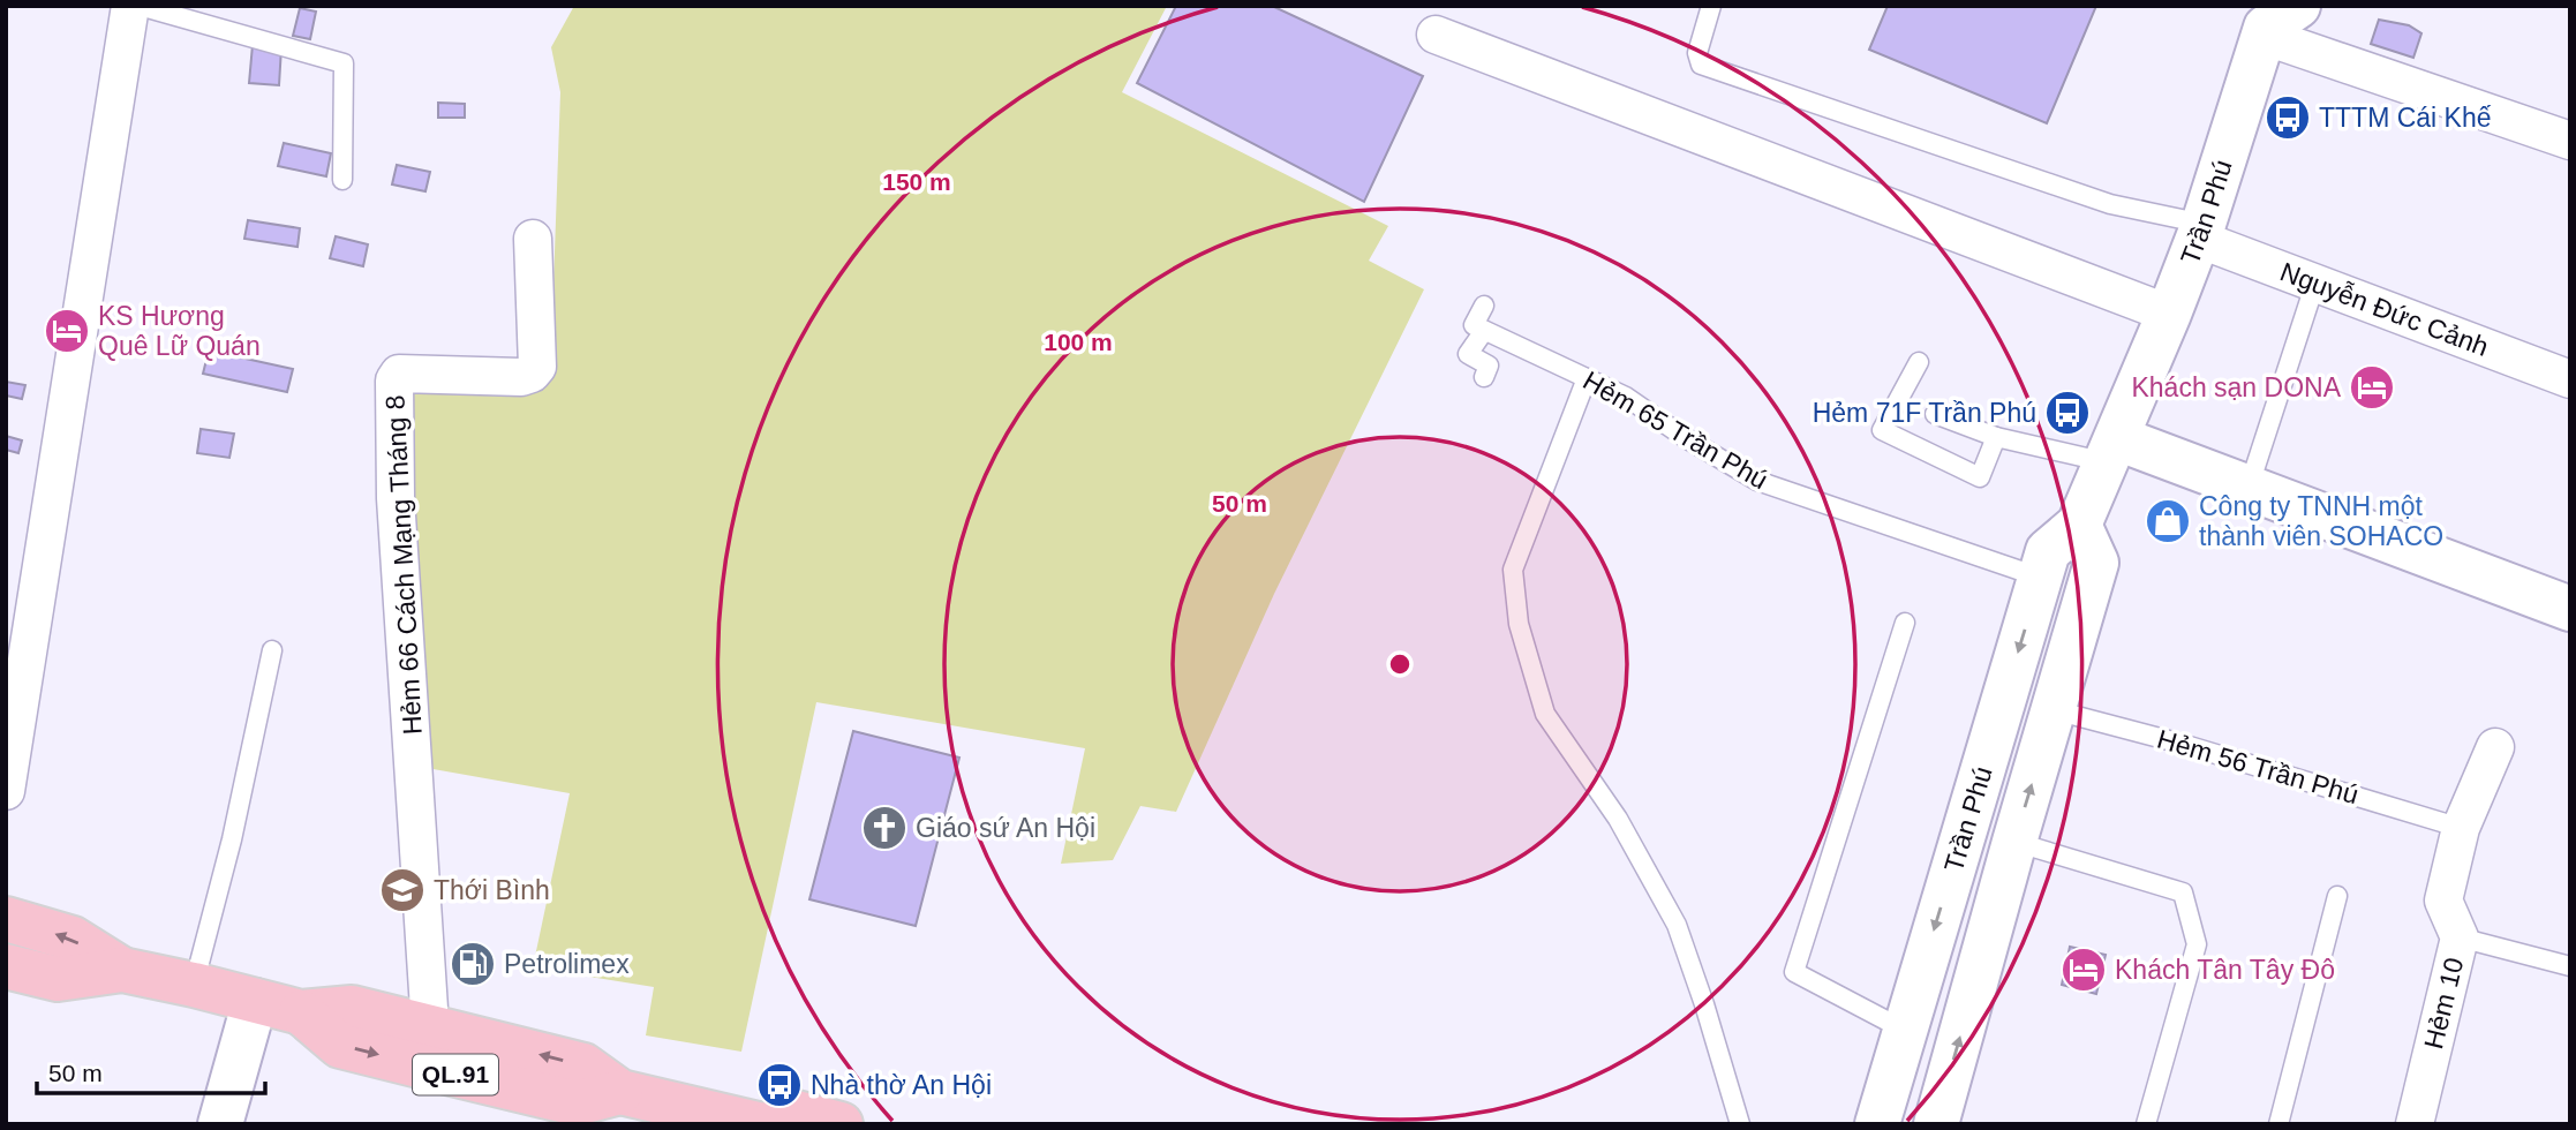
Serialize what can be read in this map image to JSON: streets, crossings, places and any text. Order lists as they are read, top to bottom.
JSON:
{
  "streets": {
    "highway": ["QL.91"],
    "street": [
      "Trần Phú",
      "Nguyễn Đức Cảnh",
      "Hẻm 66 Cách Mạng Tháng 8",
      "Hẻm 10"
    ],
    "lane": ["Hẻm 65 Trần Phú", "Hẻm 56 Trần Phú"]
  },
  "crossings": [
    ["Trần Phú", "Nguyễn Đức Cảnh"],
    ["Trần Phú", "Hẻm 65 Trần Phú"],
    ["Trần Phú", "Hẻm 56 Trần Phú"],
    ["Hẻm 66 Cách Mạng Tháng 8", "QL.91"],
    ["Hẻm 56 Trần Phú", "Hẻm 10"]
  ],
  "places": {
    "bus stop": ["TTTM Cái Khế", "Hẻm 71F Trần Phú", "Nhà thờ An Hội"],
    "hotel": ["KS Hương Quê Lữ Quán", "Khách sạn DONA", "Khách Tân Tây Đô"],
    "shop": ["Công ty TNNH một thành viên SOHACO"],
    "church": ["Giáo sứ An Hội"],
    "school or university": ["Thới Bình"],
    "fuel station": ["Petrolimex"]
  },
  "scale_bar": "50 m",
  "rings": ["150 m", "100 m", "50 m"]
}
